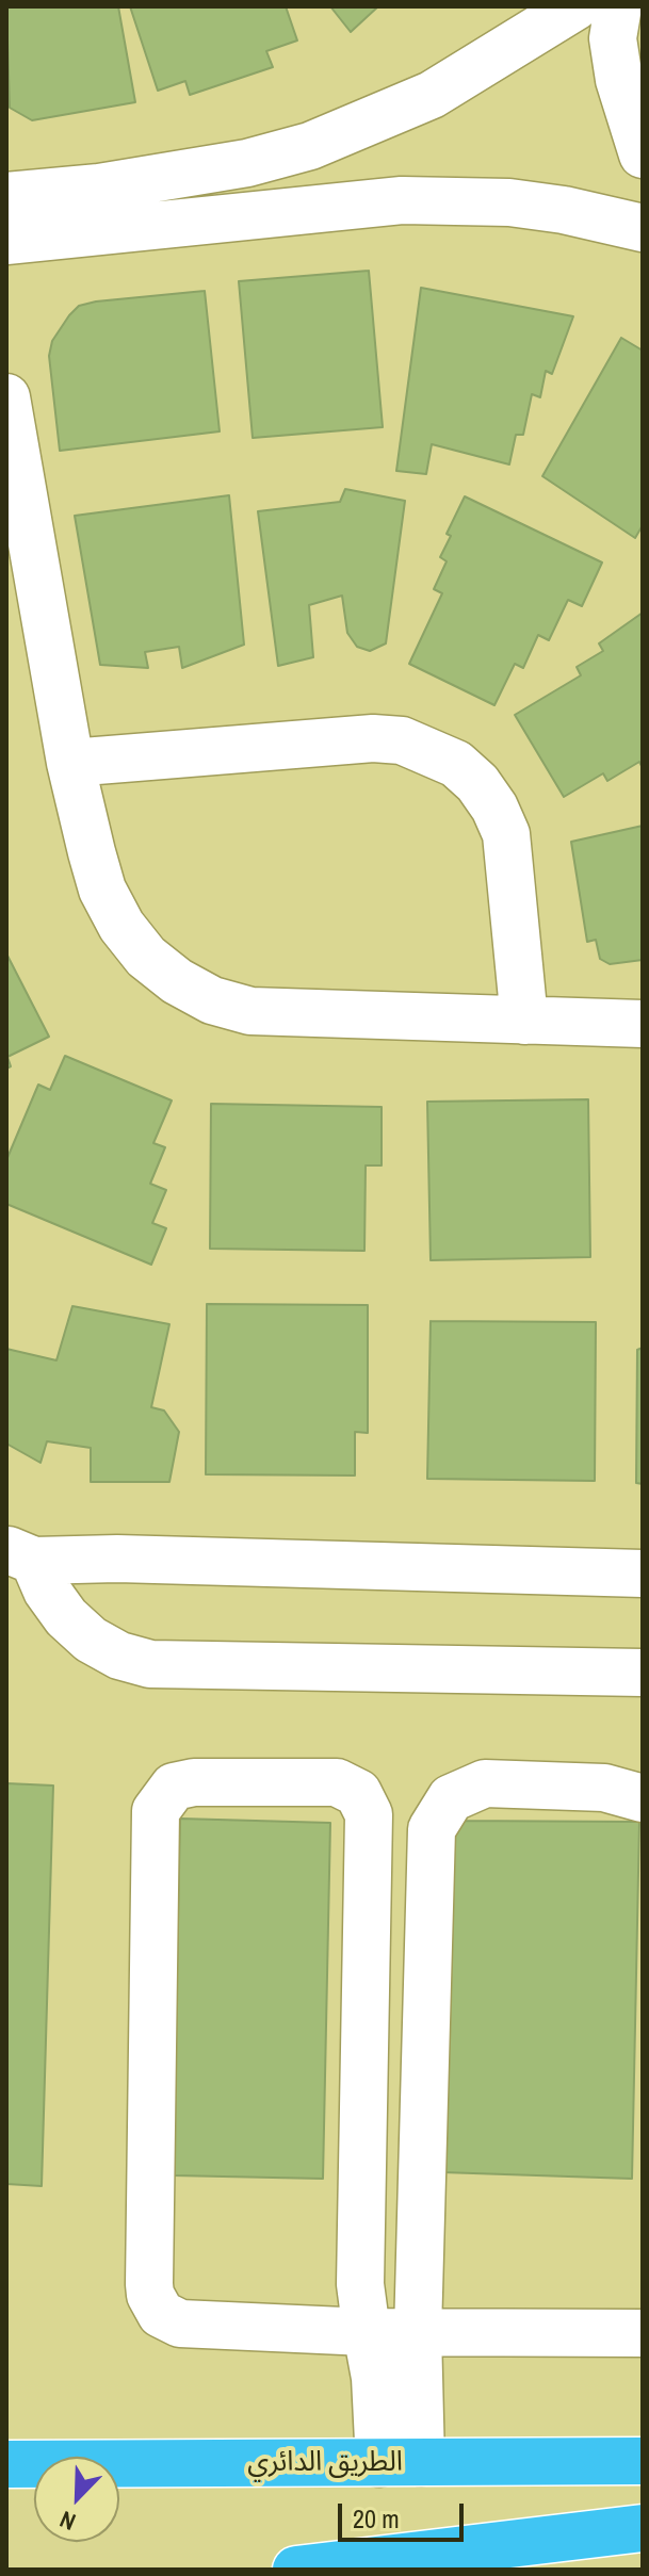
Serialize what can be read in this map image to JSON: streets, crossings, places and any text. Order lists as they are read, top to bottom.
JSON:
{
  "streets": {
    "highway": ["الطريق الدائري"]
  },
  "scale_bar": "20 m",
  "north": "bottom left"
}
